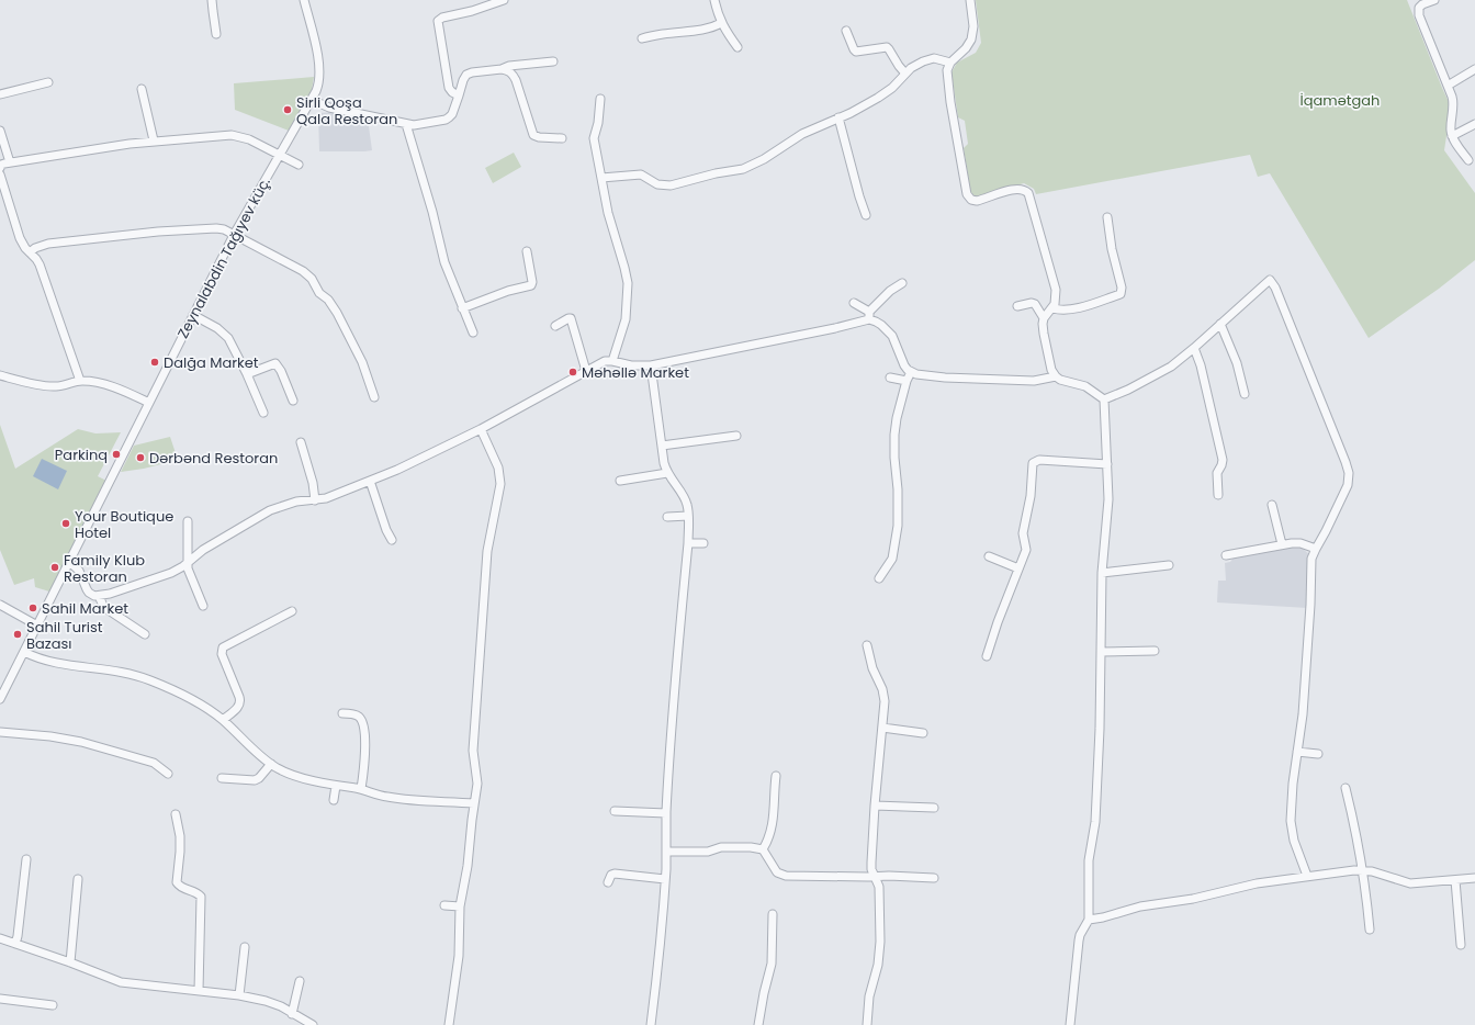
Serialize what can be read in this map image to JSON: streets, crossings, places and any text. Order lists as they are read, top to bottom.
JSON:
{
  "streets": {
    "street": ["Zeynalabdin Tağıyev küç."]
  },
  "parks": ["İqamətgah"],
  "places": [
    "Sirli Qoşa Qala Restoran",
    "Dalğa Market",
    "Məhəllə Market",
    "Parkinq",
    "Dərbənd Restoran",
    "Your Boutique Hotel",
    "Family Klub Restoran",
    "Sahil Market",
    "Sahil Turist Bazası"
  ]
}
